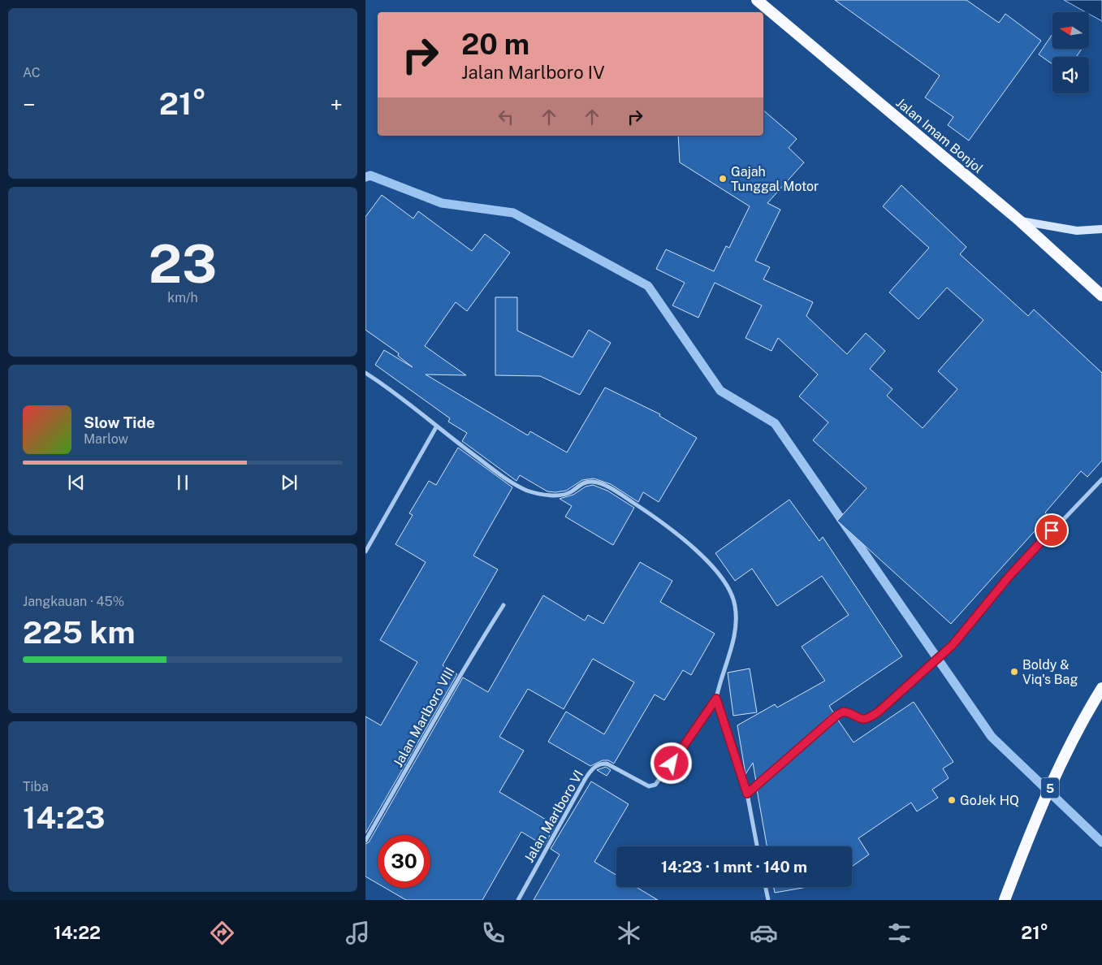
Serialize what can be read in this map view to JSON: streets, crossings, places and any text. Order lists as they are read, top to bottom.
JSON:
{
  "streets": {
    "highway": ["Jalan Imam Bonjol", "5"],
    "street": ["Jalan Marlboro VIII", "Jalan Marlboro VI"]
  },
  "places": ["Gajah Tunggal Motor", "Boldy & Viq's Bag", "GoJek HQ"],
  "north": "left",
  "page": {
    "tile": [
      "AC",
      ["23", "km/h"],
      ["Jangkauan · 45%", "225 km"],
      ["Tiba", "14:23"]
    ],
    "turn": ["20 m", "Jalan Marlboro IV"],
    "heat": ["−", "21°", "+"],
    "song": ["Slow Tide", "Marlow"],
    "limit": "30",
    "trip": "14:23 · 1 mnt · 140 m",
    "tabs": ["14:22", "21°"]
  }
}
